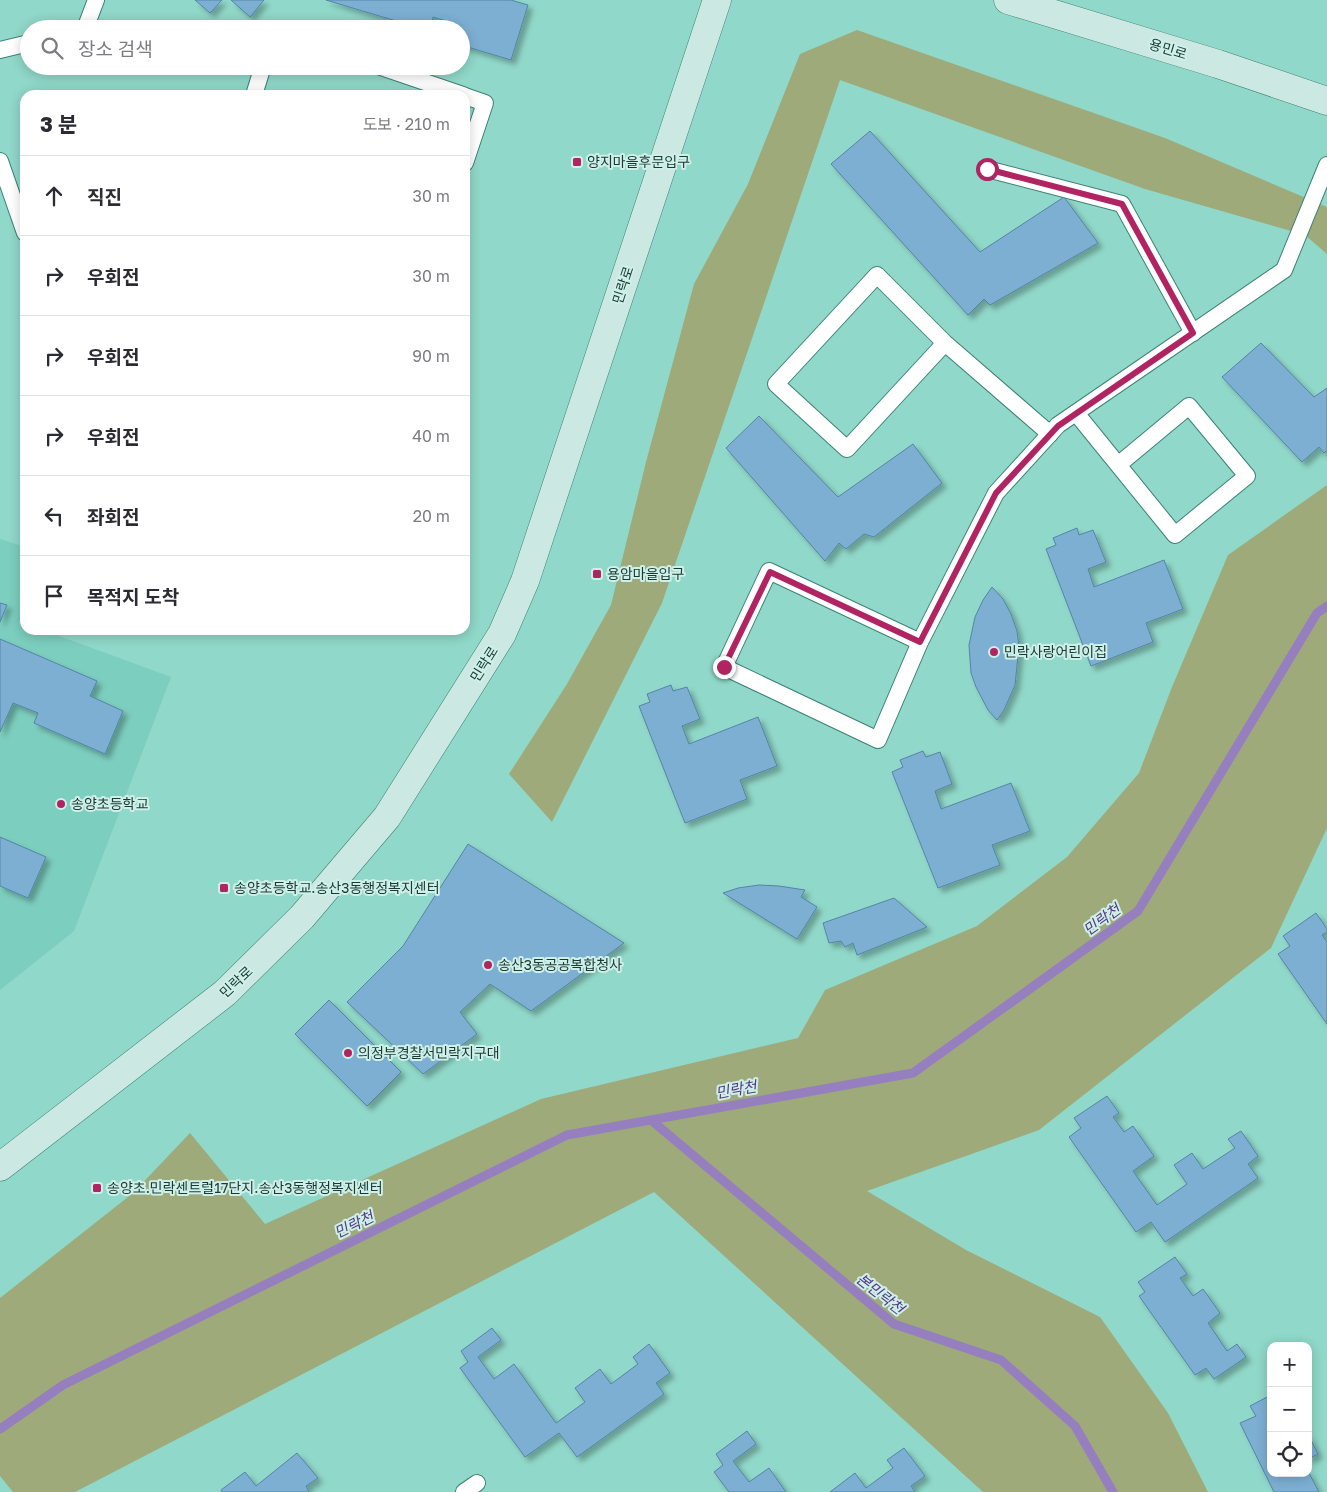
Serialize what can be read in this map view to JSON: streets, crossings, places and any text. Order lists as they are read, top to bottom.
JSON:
{
  "streets": {
    "main road": ["용민로", "민락로"]
  },
  "water": ["민락천", "본민락천"],
  "places": {
    "transit": [
      "양지마을후문입구",
      "용암마을입구",
      "송양초등학교.송산3동행정복지센터",
      "송양초.민락센트럴17단지.송산3동행정복지센터"
    ],
    "other": [
      "민락사랑어린이집",
      "송양초등학교",
      "송산3동공공복합청사",
      "의정부경찰서민락지구대"
    ]
  },
  "page": {
    "search": "장소 검색",
    "heading": ["3 분", "도보 · 210 m"],
    "list": [
      ["직진", "30 m"],
      ["우회전", "30 m"],
      ["우회전", "90 m"],
      ["우회전", "40 m"],
      ["좌회전", "20 m"],
      "목적지 도착"
    ],
    "map_buttons": ["+", "−"]
  }
}
